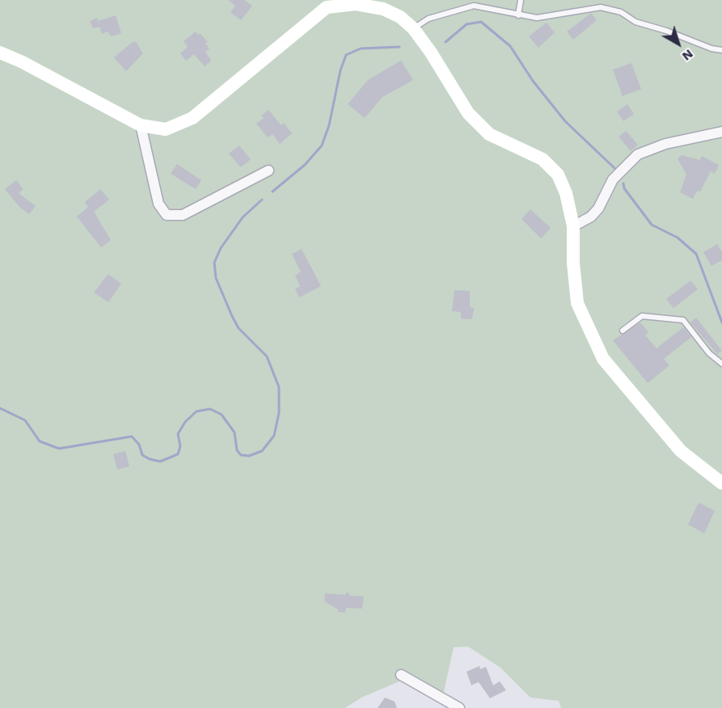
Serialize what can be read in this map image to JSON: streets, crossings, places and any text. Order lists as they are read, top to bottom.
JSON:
{
  "north": "bottom right"
}
